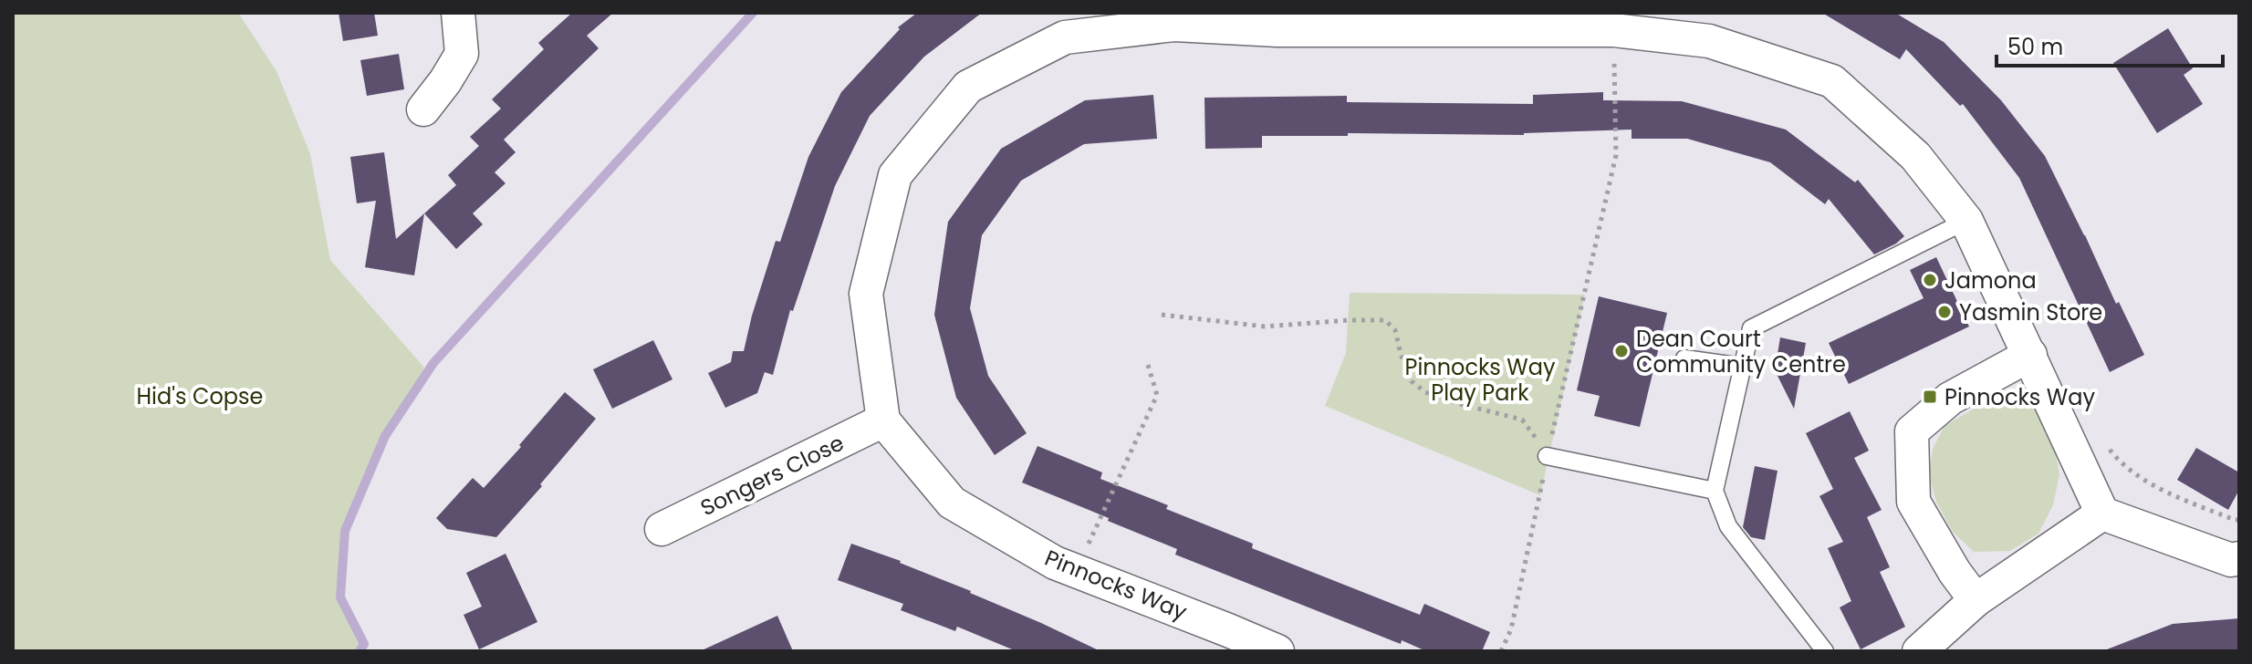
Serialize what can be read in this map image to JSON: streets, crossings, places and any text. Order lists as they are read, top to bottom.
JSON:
{
  "streets": {
    "street": ["Songers Close", "Pinnocks Way"]
  },
  "crossings": [
    ["Songers Close", "Pinnocks Way"]
  ],
  "parks": ["Pinnocks Way Play Park", "Hid's Copse"],
  "places": {
    "other": ["Jamona", "Yasmin Store", "Dean Court Community Centre"],
    "transit": ["Pinnocks Way"]
  },
  "scale_bar": "50 m"
}
